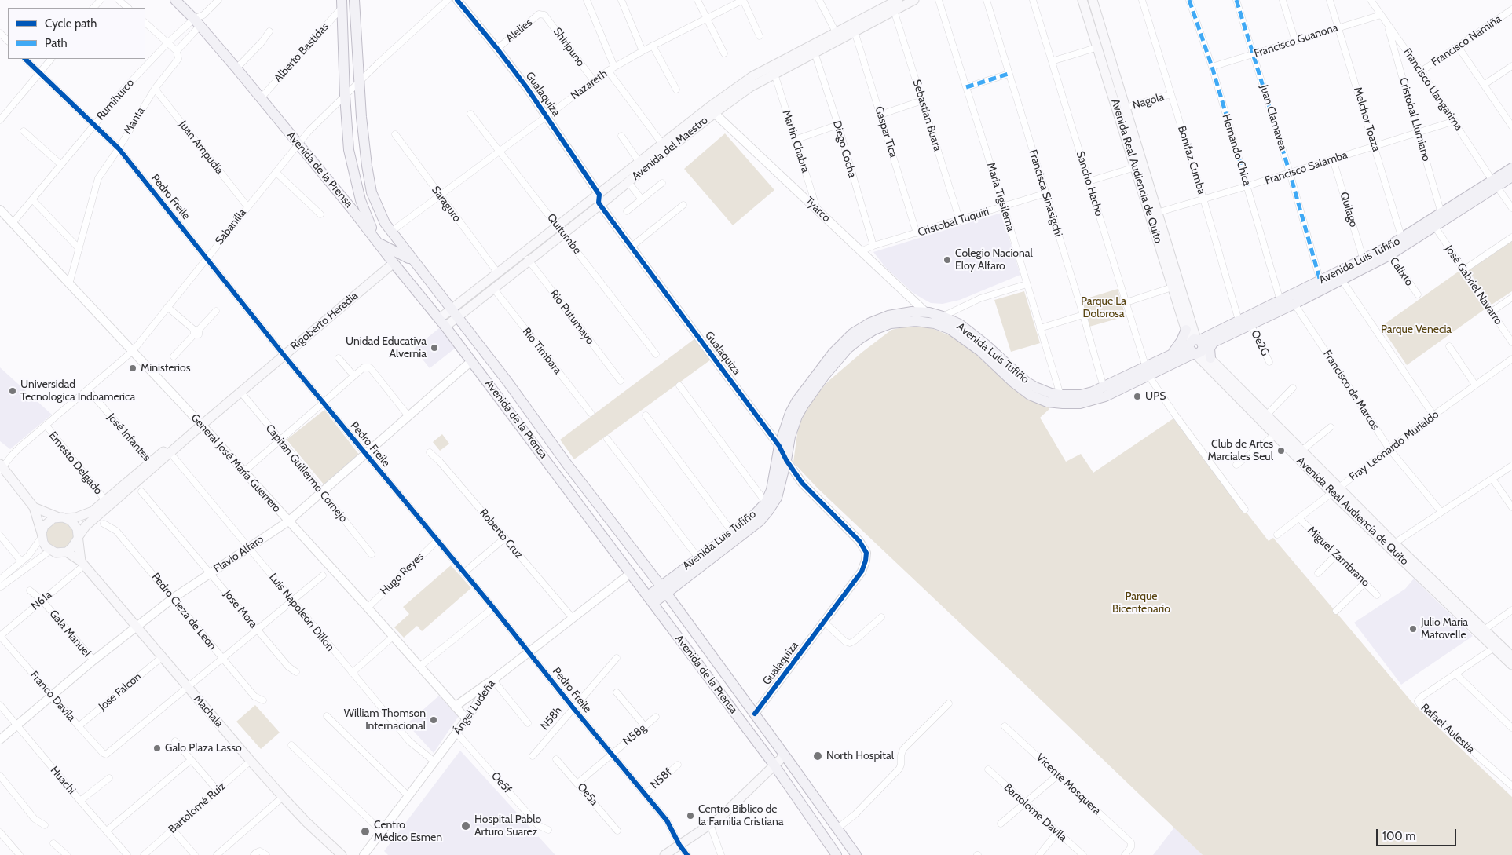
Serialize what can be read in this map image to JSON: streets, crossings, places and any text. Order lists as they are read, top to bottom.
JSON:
{
  "streets": {
    "main road": [
      "Avenida del Maestro",
      "Avenida de la Prensa",
      "Avenida Real Audiencia de Quito",
      "Avenida Luis Tufiño",
      "Rigoberto Heredia",
      "Machala"
    ],
    "street": [
      "Alelies",
      "Francisco Guanona",
      "Francisco Namiña",
      "Shiripuno",
      "Alberto Bastidas",
      "Nazareth",
      "Francisco Llangarima",
      "Gualaquiza",
      "Rumihurco",
      "Nagola",
      "Sebastian Buara",
      "Juan Clamavea",
      "Melchor Toaza",
      "Cristobal Llumiano",
      "Manta",
      "Gaspar Tica",
      "Martin Chabra",
      "Juan Ampudia",
      "Diego Cocha",
      "Hernando Chica",
      "Bonifaz Cumba",
      "Francisco Salamba",
      "Sancho Hacho",
      "Francisca Sinasigchi",
      "Pedro Freile",
      "Maria Tigsilema",
      "Saraguro",
      "Tyarco",
      "Quilago",
      "Cristobal Tuquiri",
      "Sabanilla",
      "Quitumbe",
      "Calixto",
      "José Gabriel Navarro",
      "Rio Putumayo",
      "Oe2G",
      "Rio Timbara",
      "Francisco de Marcos",
      "José Infantes",
      "Fray Leonardo Murialdo",
      "Ernesto Delgado",
      "General José María Guerrero",
      "Capitan Guillermo Cornejo",
      "Roberto Cruz",
      "Flavio Alfaro",
      "Miguel Zambrano",
      "Hugo Reyes",
      "N61a",
      "Jose Mora",
      "Pedro Cieza de Leon",
      "Luis Napoleon Dillon",
      "Gala Manuel",
      "Jose Falcon",
      "Franco Davila",
      "Ángel Ludeña",
      "N58h",
      "Rafael Aulestia",
      "N58g",
      "N58f",
      "Huachi",
      "Oe5f",
      "Vicente Mosquera",
      "Oe5a",
      "Bartolomé Ruiz",
      "Bartolome Davila"
    ]
  },
  "crossings": [
    ["Alelies", "Shiripuno"],
    ["Alelies", "Gualaquiza"],
    ["Francisco Guanona", "Francisco Llangarima"],
    ["Francisco Guanona", "Juan Clamavea"],
    ["Francisco Guanona", "Melchor Toaza"],
    ["Francisco Guanona", "Hernando Chica"],
    ["Francisco Namiña", "Francisco Llangarima"],
    ["Shiripuno", "Nazareth"],
    ["Alberto Bastidas", "Avenida de la Prensa"],
    ["Nazareth", "Gualaquiza"],
    ["Nazareth", "Avenida de la Prensa"],
    ["Nazareth", "Saraguro"],
    ["Nazareth", "Quitumbe"],
    ["Francisco Llangarima", "Cristobal Llumiano"],
    ["Francisco Llangarima", "Francisco Salamba"],
    ["Francisco Llangarima", "Avenida Luis Tufiño"],
    ["Gualaquiza", "Avenida del Maestro"],
    ["Gualaquiza", "Avenida de la Prensa"],
    ["Gualaquiza", "Avenida Luis Tufiño"],
    ["Rumihurco", "Manta"],
    ["Rumihurco", "Avenida de la Prensa"],
    ["Rumihurco", "Pedro Freile"],
    ["Rumihurco", "General José María Guerrero"],
    ["Nagola", "Bonifaz Cumba"],
    ["Nagola", "Avenida Real Audiencia de Quito"],
    ["Sebastian Buara", "Avenida del Maestro"],
    ["Sebastian Buara", "Cristobal Tuquiri"],
    ["Juan Clamavea", "Francisco Salamba"],
    ["Juan Clamavea", "Avenida Luis Tufiño"],
    ["Melchor Toaza", "Francisco Salamba"],
    ["Melchor Toaza", "Avenida Luis Tufiño"],
    ["Cristobal Llumiano", "Francisco Salamba"],
    ["Cristobal Llumiano", "Avenida Luis Tufiño"],
    ["Manta", "Juan Ampudia"],
    ["Manta", "Avenida de la Prensa"],
    ["Manta", "Pedro Freile"],
    ["Manta", "General José María Guerrero"],
    ["Gaspar Tica", "Avenida del Maestro"],
    ["Gaspar Tica", "Cristobal Tuquiri"],
    ["Martin Chabra", "Avenida del Maestro"],
    ["Martin Chabra", "Tyarco"],
    ["Juan Ampudia", "Sabanilla"],
    ["Avenida del Maestro", "Diego Cocha"],
    ["Avenida del Maestro", "Avenida de la Prensa"],
    ["Avenida del Maestro", "Saraguro"],
    ["Avenida del Maestro", "Tyarco"],
    ["Avenida del Maestro", "Quitumbe"],
    ["Avenida del Maestro", "Rio Putumayo"],
    ["Avenida del Maestro", "Rio Timbara"],
    ["Diego Cocha", "Cristobal Tuquiri"],
    ["Hernando Chica", "Francisco Salamba"],
    ["Hernando Chica", "Avenida Luis Tufiño"],
    ["Bonifaz Cumba", "Francisco Salamba"],
    ["Bonifaz Cumba", "Avenida Luis Tufiño"],
    ["Francisco Salamba", "Avenida Real Audiencia de Quito"],
    ["Francisco Salamba", "Quilago"],
    ["Avenida de la Prensa", "Sabanilla"],
    ["Avenida de la Prensa", "Avenida Luis Tufiño"],
    ["Avenida de la Prensa", "Rigoberto Heredia"],
    ["Avenida de la Prensa", "Flavio Alfaro"],
    ["Avenida de la Prensa", "Ángel Ludeña"],
    ["Avenida Real Audiencia de Quito", "Avenida Luis Tufiño"],
    ["Avenida Real Audiencia de Quito", "Fray Leonardo Murialdo"],
    ["Avenida Real Audiencia de Quito", "Rafael Aulestia"],
    ["Sancho Hacho", "Avenida Luis Tufiño"],
    ["Francisca Sinasigchi", "Cristobal Tuquiri"],
    ["Francisca Sinasigchi", "Avenida Luis Tufiño"],
    ["Pedro Freile", "Sabanilla"],
    ["Pedro Freile", "Rigoberto Heredia"],
    ["Pedro Freile", "Flavio Alfaro"],
    ["Pedro Freile", "Hugo Reyes"],
    ["Pedro Freile", "Ángel Ludeña"],
    ["Pedro Freile", "N58h"],
    ["Pedro Freile", "N58g"],
    ["Pedro Freile", "N58f"],
    ["Maria Tigsilema", "Cristobal Tuquiri"],
    ["Maria Tigsilema", "Avenida Luis Tufiño"],
    ["Tyarco", "Cristobal Tuquiri"],
    ["Tyarco", "Avenida Luis Tufiño"],
    ["Quilago", "Avenida Luis Tufiño"],
    ["Sabanilla", "José Infantes"],
    ["Sabanilla", "Ernesto Delgado"],
    ["Sabanilla", "General José María Guerrero"],
    ["Avenida Luis Tufiño", "Calixto"],
    ["Avenida Luis Tufiño", "José Gabriel Navarro"],
    ["Avenida Luis Tufiño", "Oe2G"],
    ["Avenida Luis Tufiño", "Francisco de Marcos"],
    ["Rigoberto Heredia", "José Infantes"],
    ["Rigoberto Heredia", "Ernesto Delgado"],
    ["Rigoberto Heredia", "General José María Guerrero"],
    ["Rigoberto Heredia", "Capitan Guillermo Cornejo"],
    ["Rigoberto Heredia", "Machala"],
    ["Francisco de Marcos", "Fray Leonardo Murialdo"],
    ["Fray Leonardo Murialdo", "Miguel Zambrano"],
    ["General José María Guerrero", "Flavio Alfaro"],
    ["General José María Guerrero", "Hugo Reyes"],
    ["General José María Guerrero", "Ángel Ludeña"],
    ["Capitan Guillermo Cornejo", "Flavio Alfaro"],
    ["Roberto Cruz", "Ángel Ludeña"],
    ["Flavio Alfaro", "Jose Mora"],
    ["Flavio Alfaro", "Pedro Cieza de Leon"],
    ["Flavio Alfaro", "Luis Napoleon Dillon"],
    ["Flavio Alfaro", "Gala Manuel"],
    ["Flavio Alfaro", "Franco Davila"],
    ["Flavio Alfaro", "Machala"],
    ["Flavio Alfaro", "Huachi"],
    ["N61a", "Gala Manuel"],
    ["N61a", "Franco Davila"],
    ["N61a", "Machala"],
    ["Luis Napoleon Dillon", "Ángel Ludeña"],
    ["Jose Falcon", "Franco Davila"],
    ["Jose Falcon", "Machala"],
    ["Franco Davila", "Machala"],
    ["Ángel Ludeña", "Oe5f"],
    ["Machala", "Bartolomé Ruiz"],
    ["N58g", "Oe5a"]
  ],
  "parks": ["Parque La Dolorosa", "Parque Venecia", "Parque Bicentenario"],
  "places": [
    "Colegio Nacional Eloy Alfaro",
    "Unidad Educativa Alvernia",
    "Ministerios",
    "Universidad Tecnologica Indoamerica",
    "UPS",
    "Club de Artes Marciales Seul",
    "Julio Maria Matovelle",
    "William Thomson Internacional",
    "Galo Plaza Lasso",
    "North Hospital",
    "Centro Biblico de la Familia Cristiana",
    "Hospital Pablo Arturo Suarez",
    "Centro Médico Esmen"
  ],
  "legend": ["Cycle path", "Path"],
  "scale_bar": "100 m"
}
